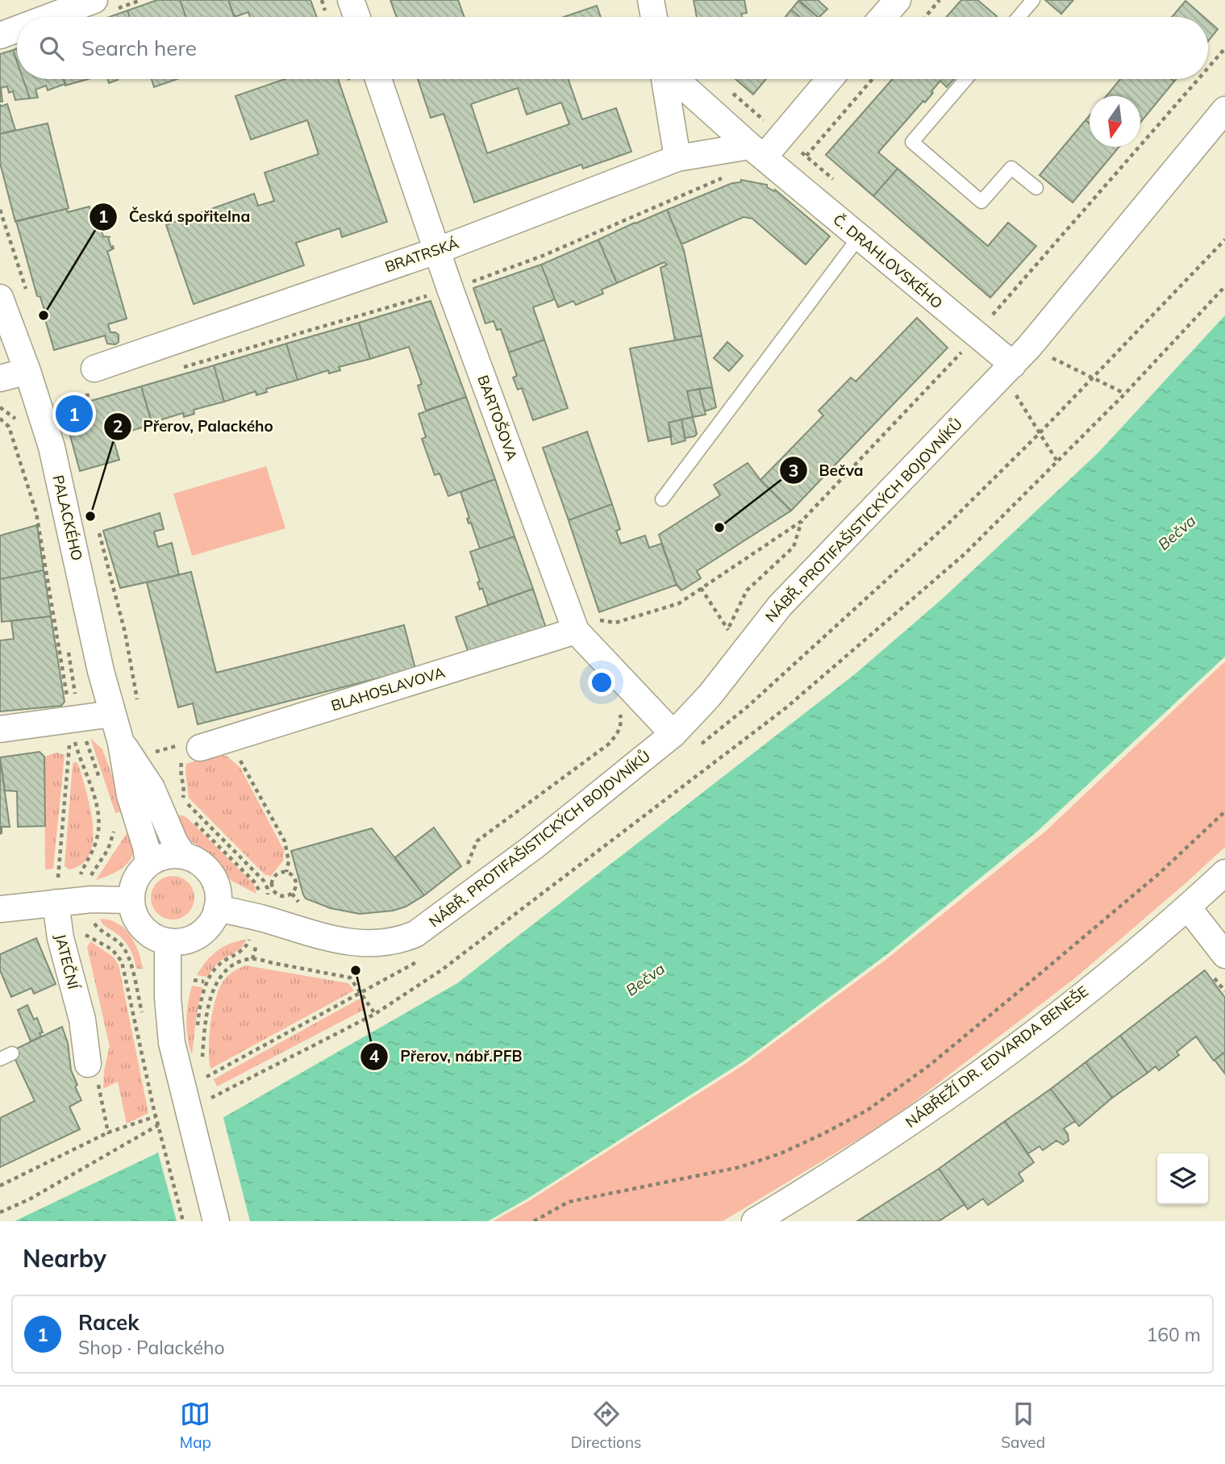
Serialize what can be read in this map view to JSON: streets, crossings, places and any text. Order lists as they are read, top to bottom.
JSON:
{
  "streets": {
    "street": [
      "BRATRSKÁ",
      "Č. DRAHLOVSKÉHO",
      "BARTOŠOVA",
      "PALACKÉHO",
      "NÁBŘ. PROTIFAŠISTICKÝCH BOJOVNÍKŮ",
      "BLAHOSLAVOVA",
      "JATEČNÍ",
      "NÁBŘEŽÍ DR. EDVARDA BENEŠE"
    ]
  },
  "crossings": [
    ["BRATRSKÁ", "Č. DRAHLOVSKÉHO"],
    ["BRATRSKÁ", "BARTOŠOVA"],
    ["Č. DRAHLOVSKÉHO", "NÁBŘ. PROTIFAŠISTICKÝCH BOJOVNÍKŮ"],
    ["BARTOŠOVA", "NÁBŘ. PROTIFAŠISTICKÝCH BOJOVNÍKŮ"],
    ["BARTOŠOVA", "BLAHOSLAVOVA"],
    ["PALACKÉHO", "NÁBŘ. PROTIFAŠISTICKÝCH BOJOVNÍKŮ"]
  ],
  "water": ["Bečva"],
  "places": [
    "Česká spořitelna",
    "Přerov, Palackého",
    "Bečva",
    "Přerov, nábř.PFB"
  ],
  "north": "bottom",
  "page": {
    "search": "Search here",
    "pins": "1",
    "heading": "Nearby",
    "list": [
      {
        "mark": "1",
        "name": "Racek",
        "note": "Shop · Palackého",
        "value": "160 m"
      }
    ],
    "nav": ["Map", "Directions", "Saved"]
  }
}
